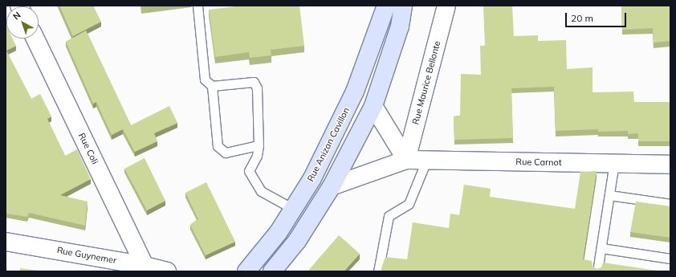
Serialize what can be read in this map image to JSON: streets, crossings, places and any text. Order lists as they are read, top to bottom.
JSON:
{
  "streets": {
    "main road": ["Rue Anizan Cavillon"],
    "street": [
      "Rue Maurice Bellonte",
      "Rue Coli",
      "Rue Carnot",
      "Rue Guynemer"
    ]
  },
  "crossings": [
    ["Rue Maurice Bellonte", "Rue Carnot"],
    ["Rue Coli", "Rue Guynemer"]
  ],
  "scale_bar": "20 m",
  "north": "top left"
}
